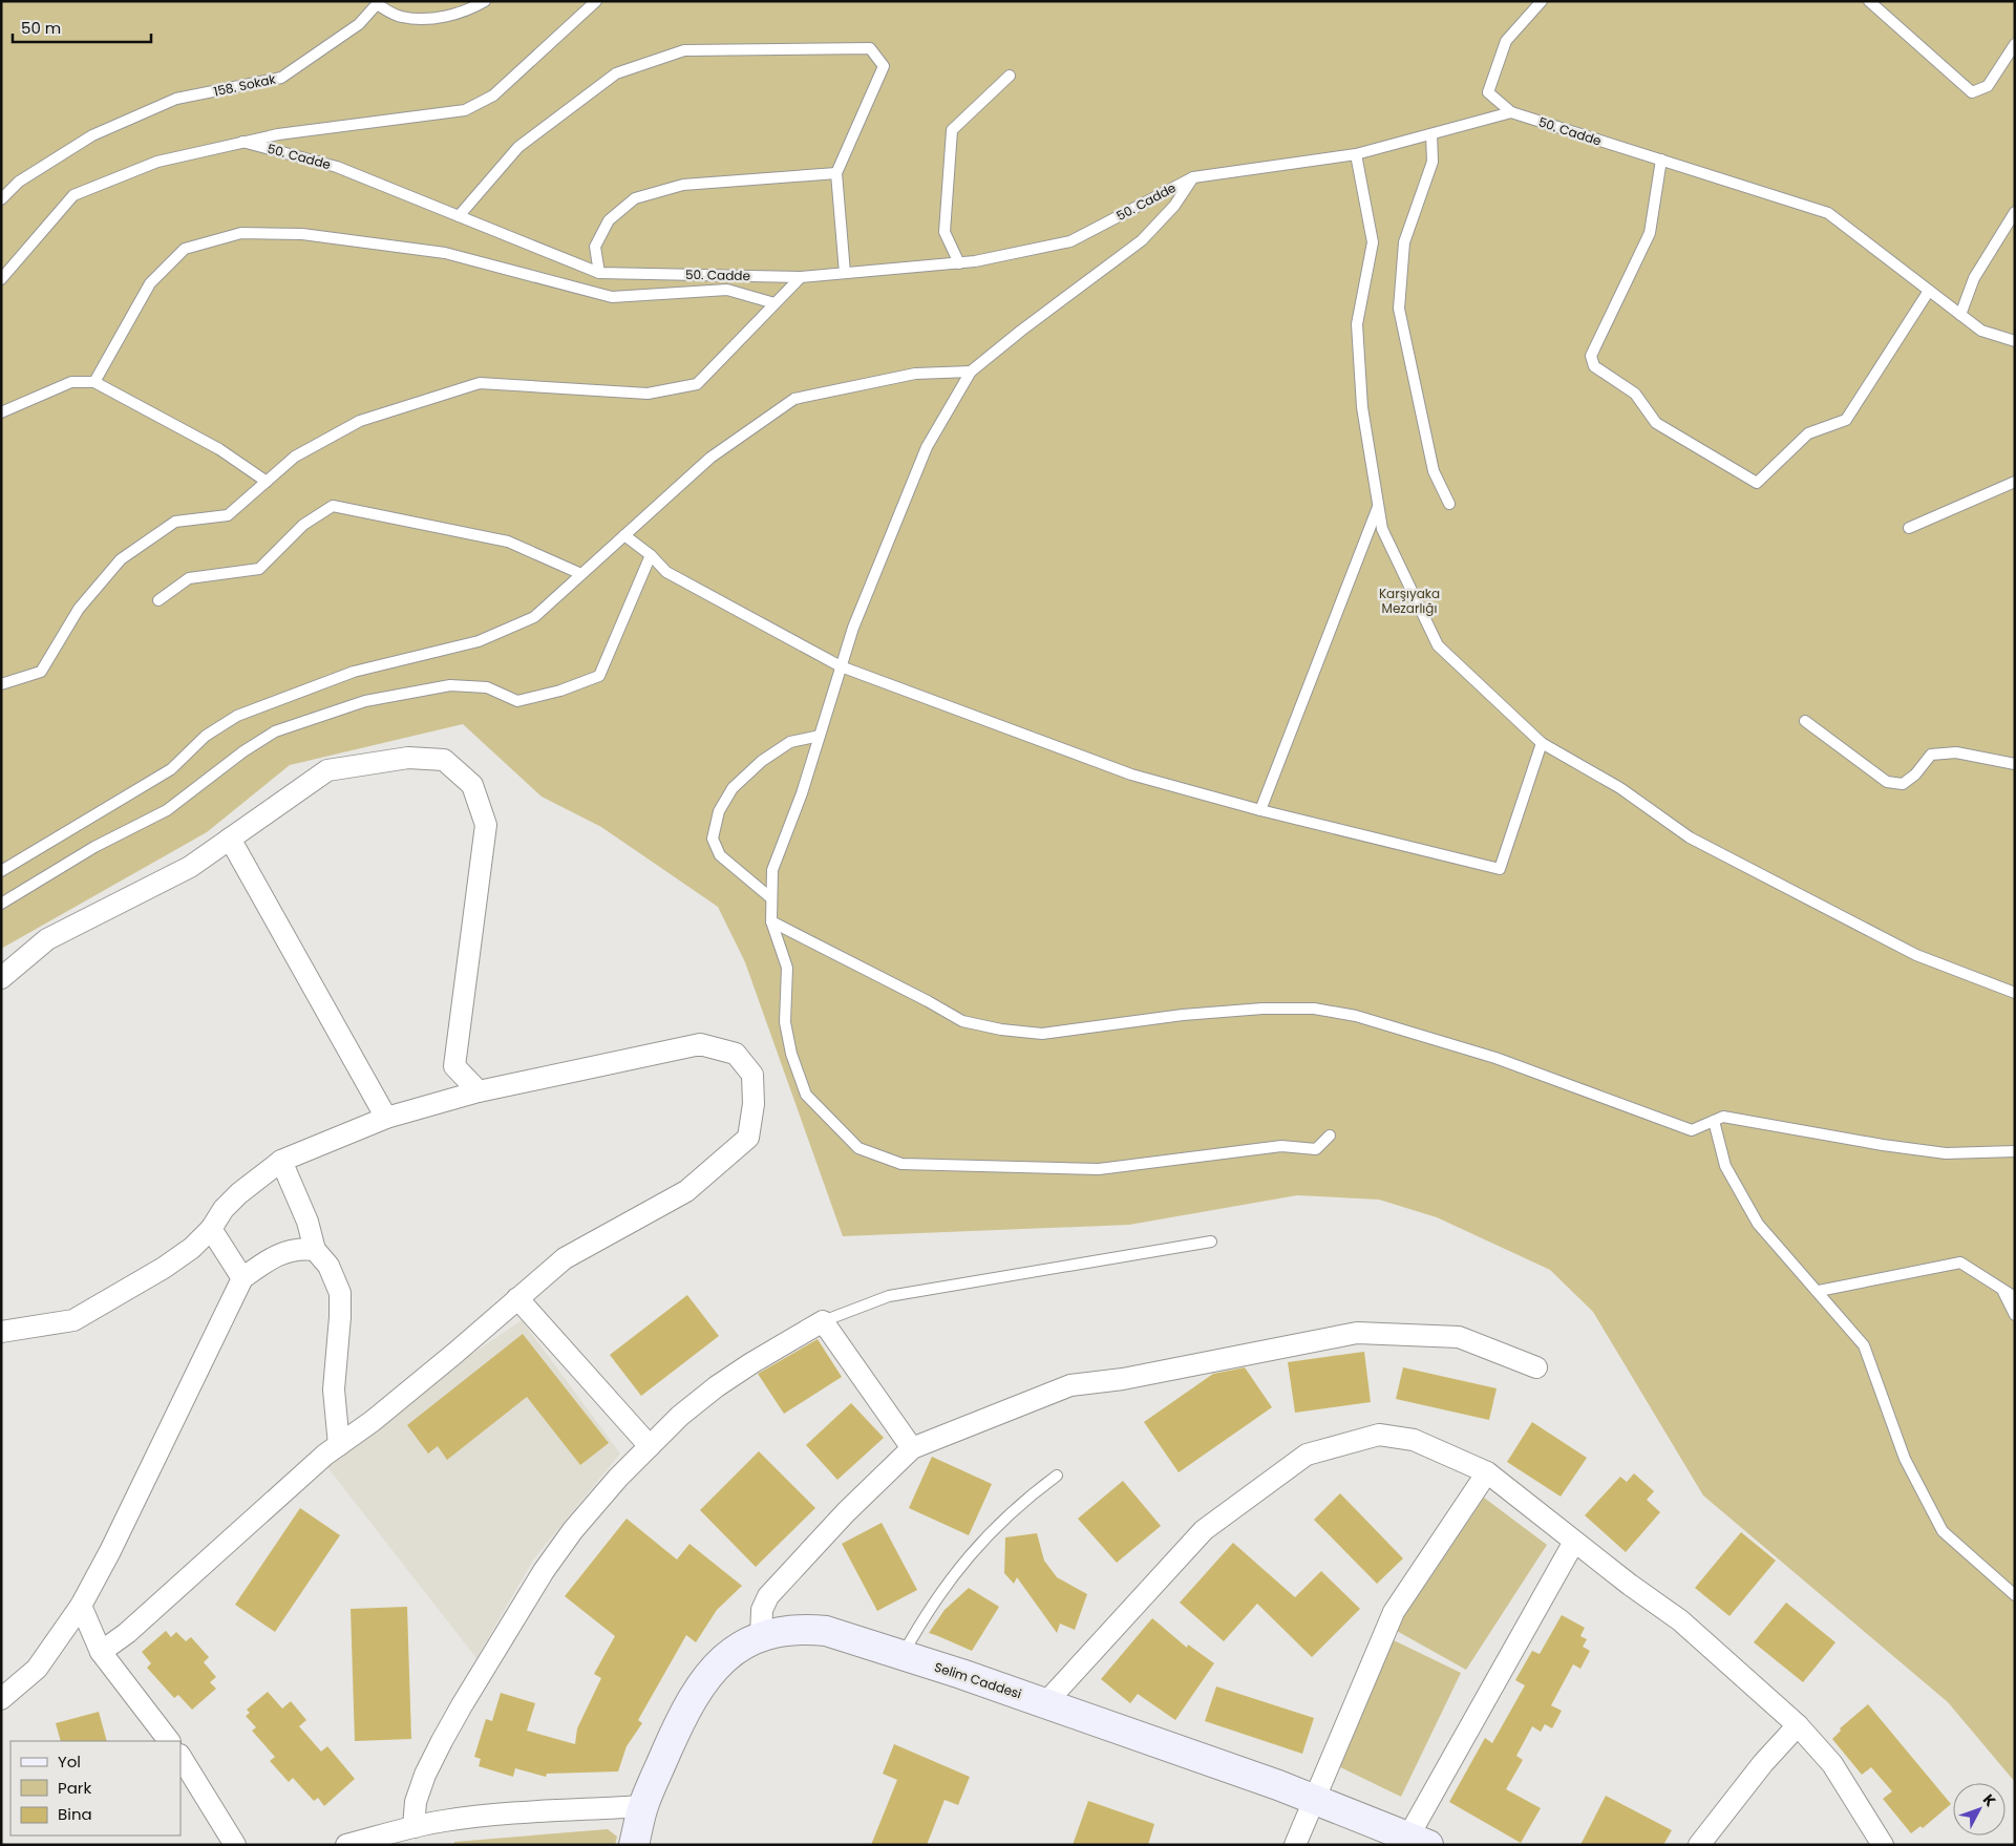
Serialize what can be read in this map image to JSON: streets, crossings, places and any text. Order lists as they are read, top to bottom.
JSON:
{
  "streets": {
    "main road": ["Selim Caddesi"],
    "lane": ["158. Sokak", "50. Cadde"]
  },
  "parks": ["Karşıyaka Mezarlığı"],
  "legend": ["Yol", "Park", "Bina"],
  "scale_bar": "50 m",
  "north": "top right"
}
